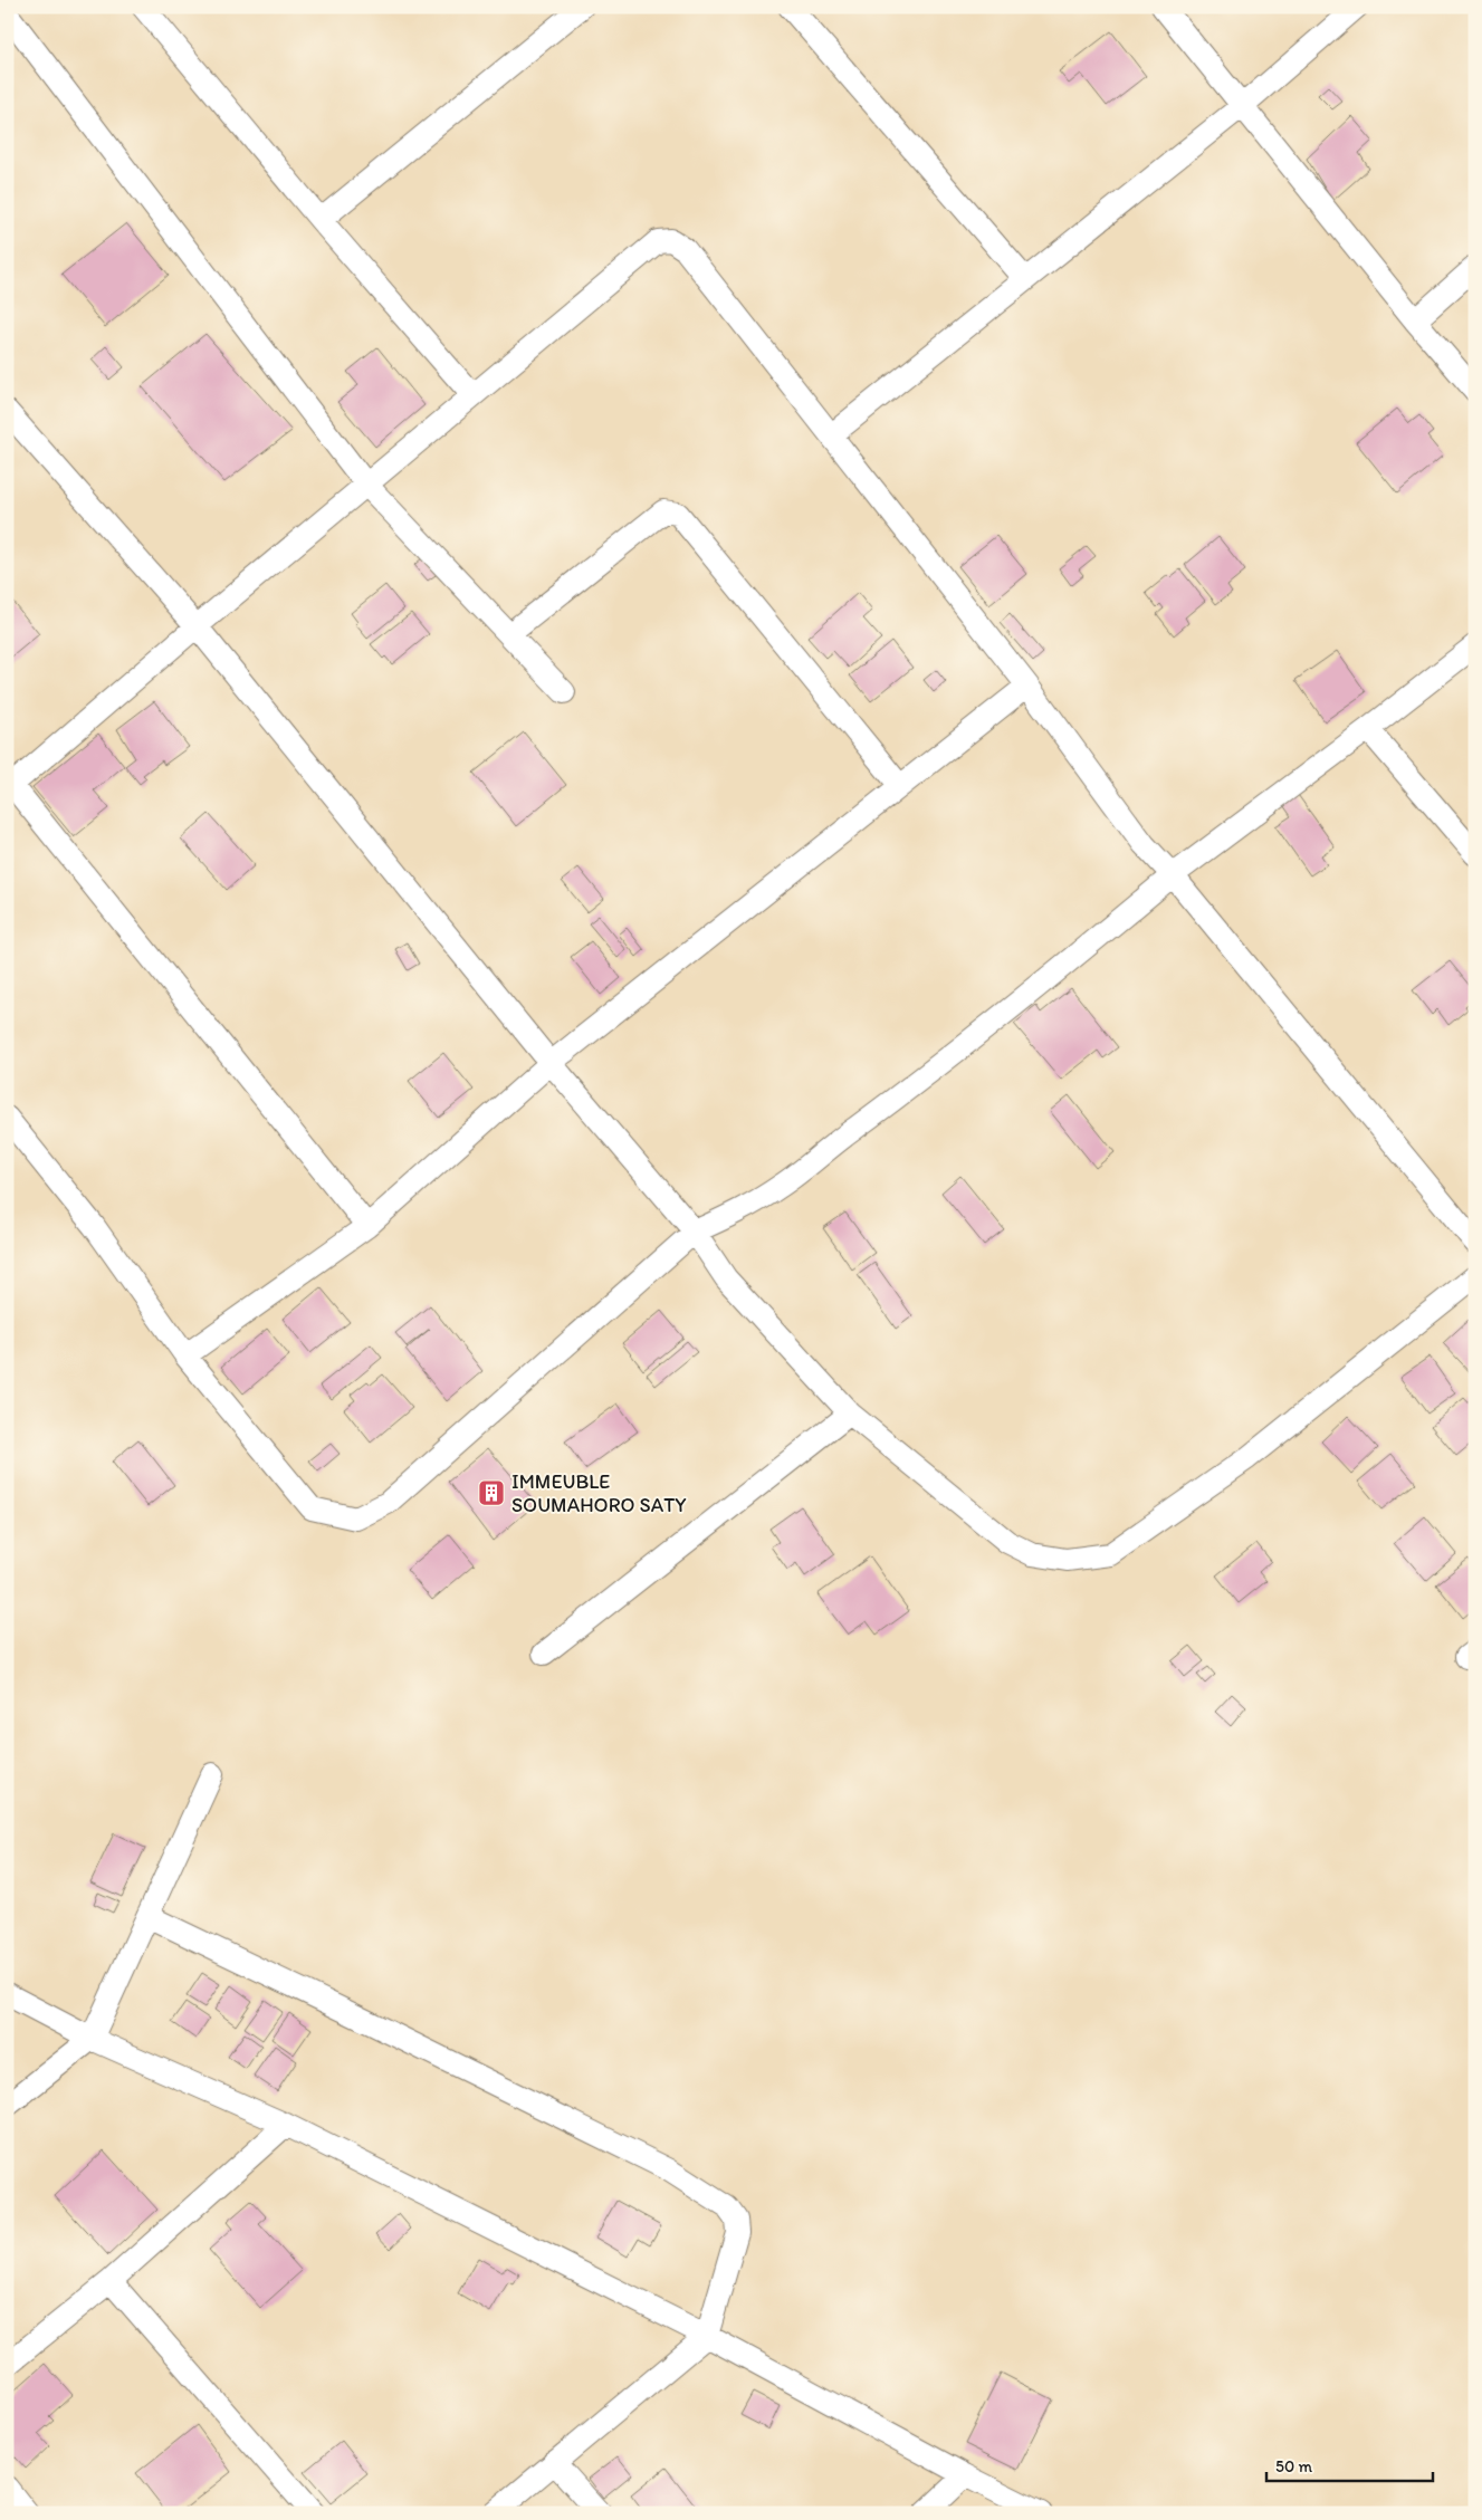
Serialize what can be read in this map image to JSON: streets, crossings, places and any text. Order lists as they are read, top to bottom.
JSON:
{
  "places": {
    "building": ["IMMEUBLE SOUMAHORO SATY"]
  },
  "scale_bar": "50 m"
}
